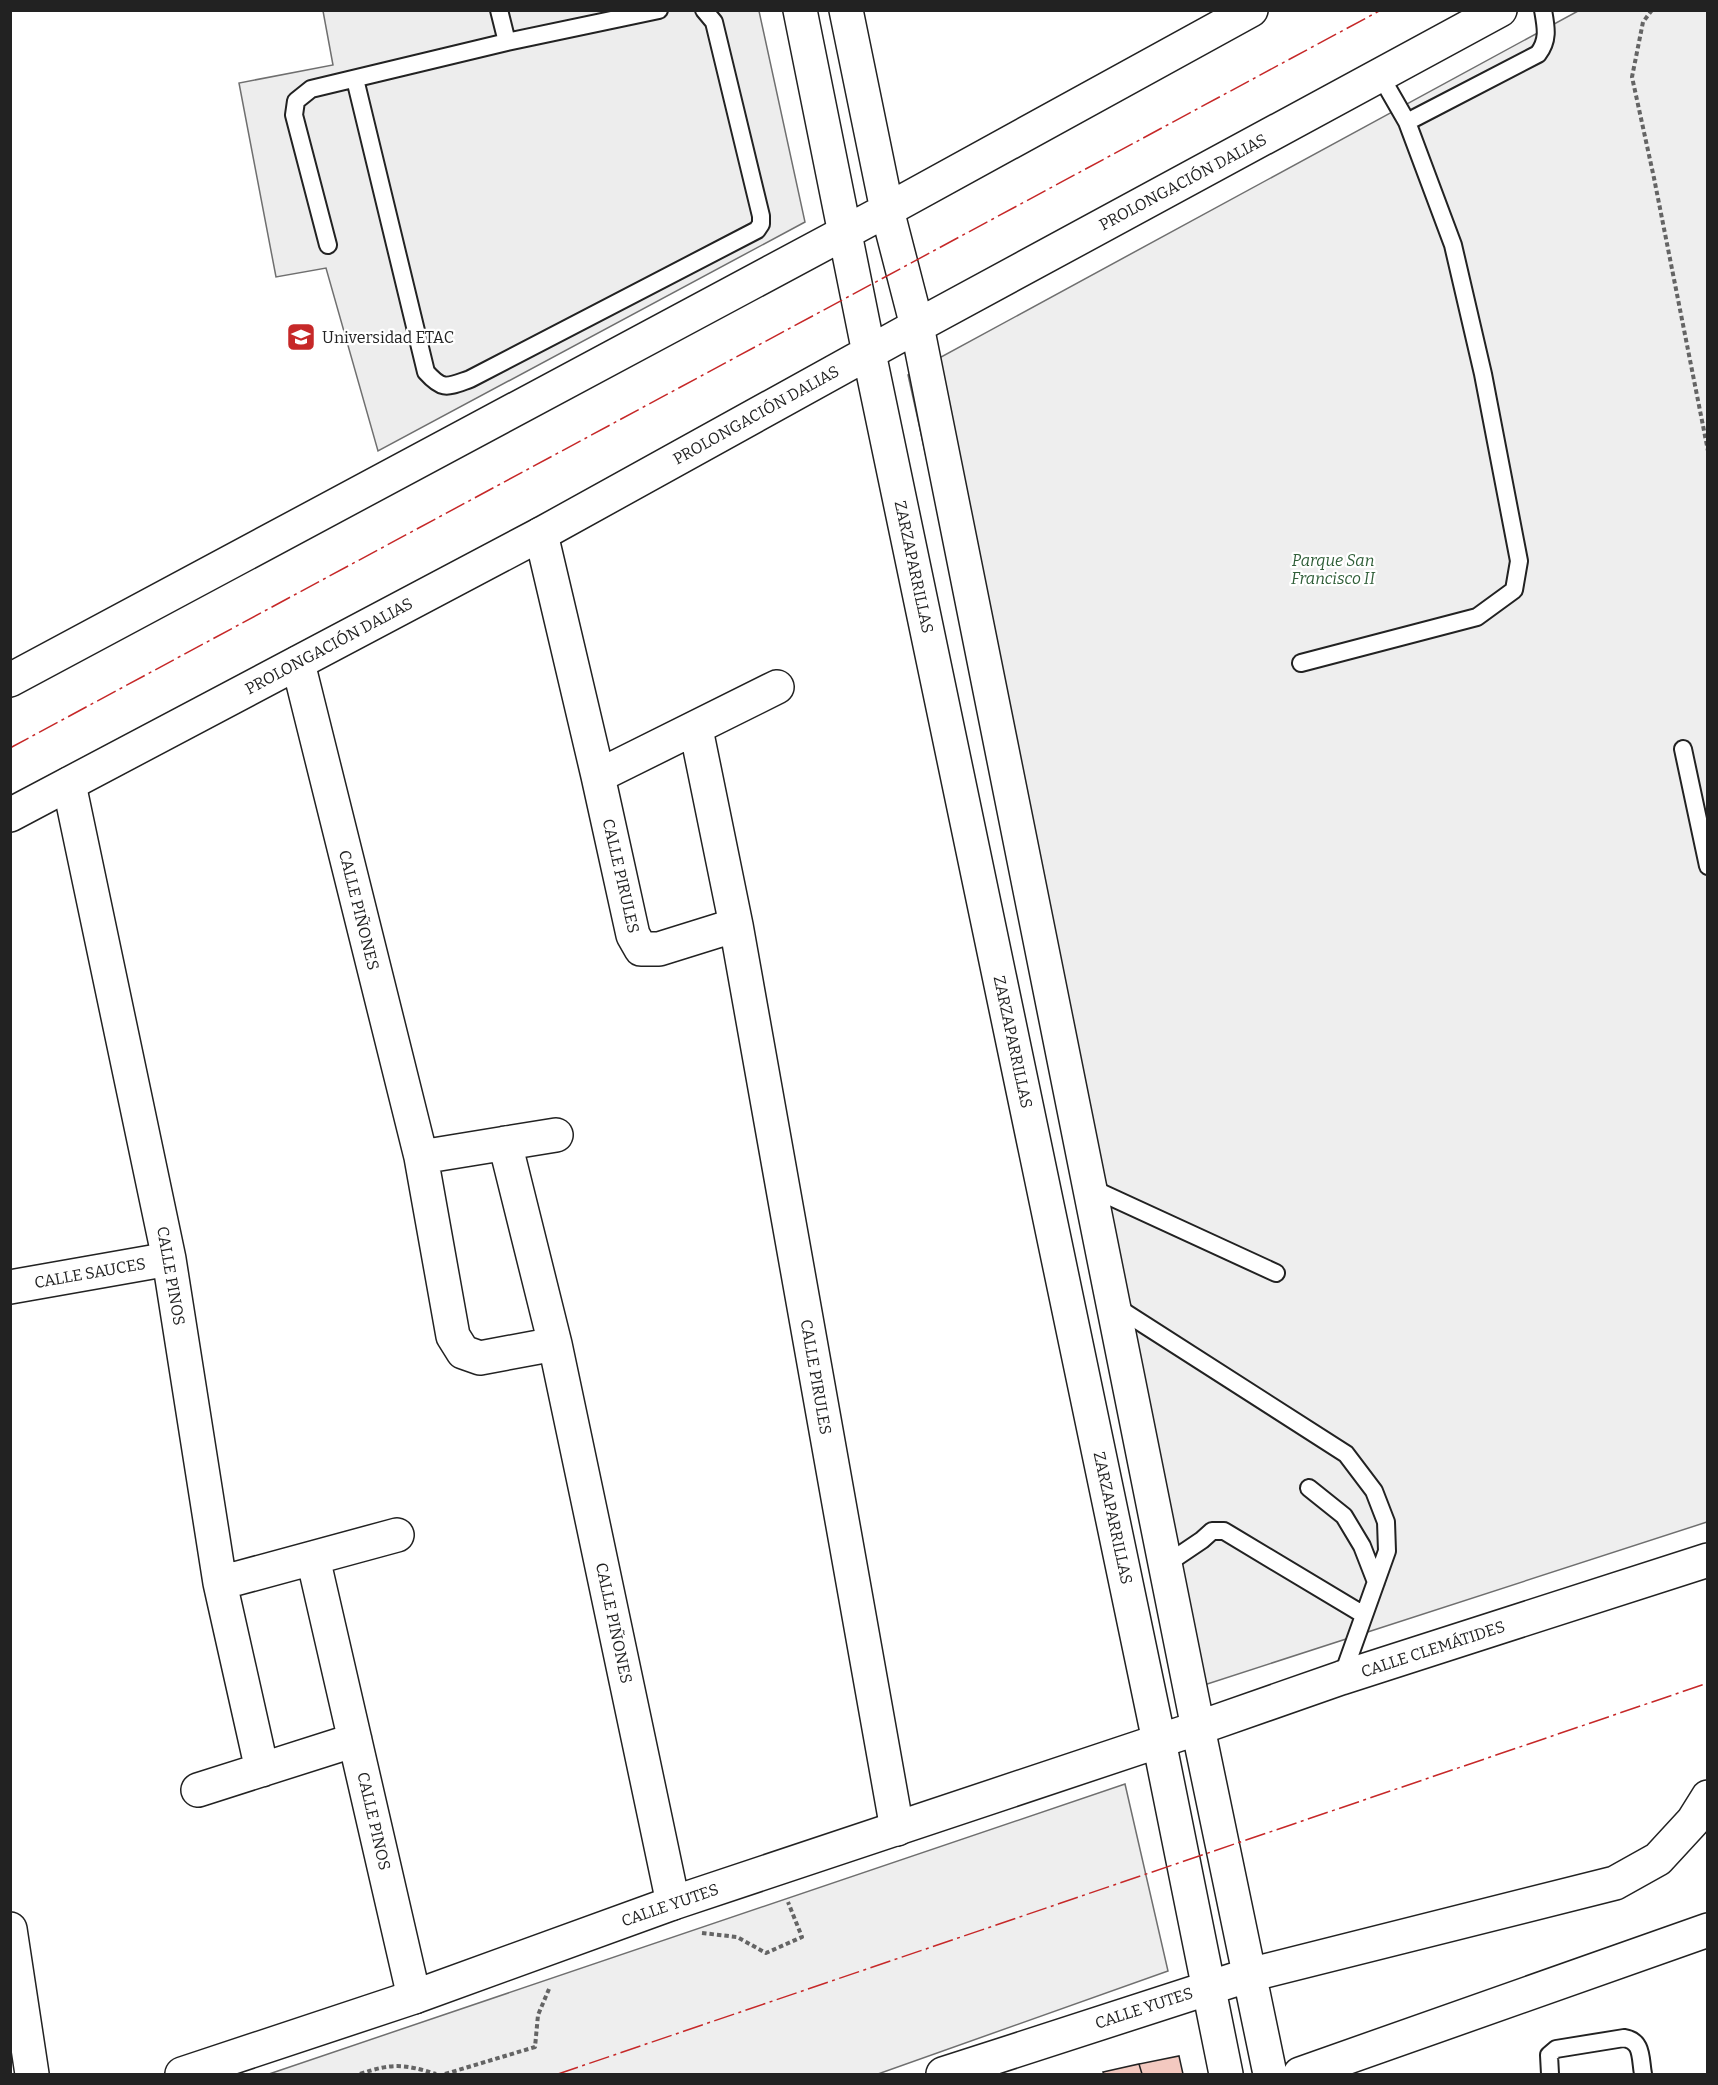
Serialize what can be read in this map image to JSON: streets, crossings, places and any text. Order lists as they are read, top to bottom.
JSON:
{
  "streets": {
    "street": [
      "PROLONGACIÓN DALIAS",
      "ZARZAPARRILLAS",
      "CALLE PIRULES",
      "CALLE PIÑONES",
      "CALLE SAUCES",
      "CALLE PINOS",
      "CALLE CLEMÁTIDES",
      "CALLE YUTES"
    ]
  },
  "crossings": [
    ["PROLONGACIÓN DALIAS", "ZARZAPARRILLAS"],
    ["PROLONGACIÓN DALIAS", "CALLE PIRULES"],
    ["PROLONGACIÓN DALIAS", "CALLE PIÑONES"],
    ["PROLONGACIÓN DALIAS", "CALLE PINOS"],
    ["ZARZAPARRILLAS", "CALLE CLEMÁTIDES"],
    ["ZARZAPARRILLAS", "CALLE YUTES"],
    ["CALLE PIRULES", "CALLE YUTES"],
    ["CALLE PIÑONES", "CALLE YUTES"],
    ["CALLE SAUCES", "CALLE PINOS"],
    ["CALLE PINOS", "CALLE YUTES"],
    ["CALLE CLEMÁTIDES", "CALLE YUTES"]
  ],
  "parks": ["Parque San Francisco II"],
  "places": {
    "school or university": ["Universidad ETAC"]
  }
}
